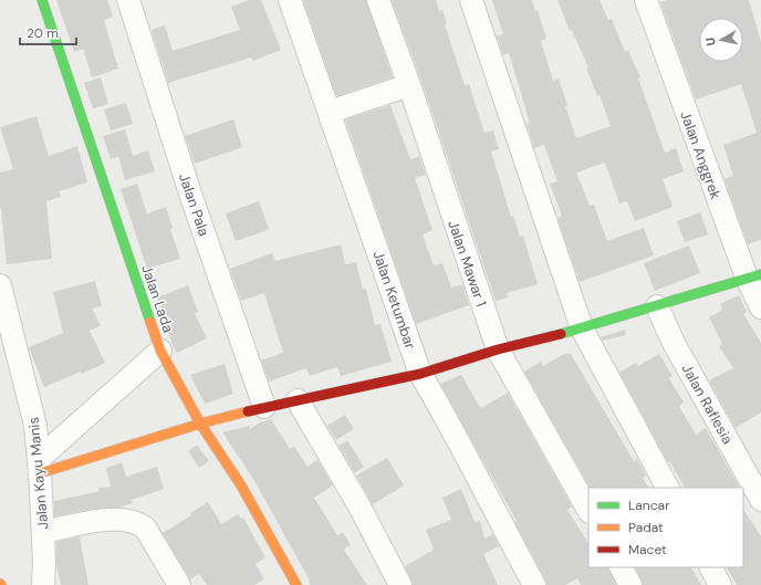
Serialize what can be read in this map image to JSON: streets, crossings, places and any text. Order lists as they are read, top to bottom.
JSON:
{
  "streets": {
    "street": [
      "Jalan Anggrek",
      "Jalan Pala",
      "Jalan Mawar 1",
      "Jalan Lada",
      "Jalan Ketumbar",
      "Jalan Raflesia",
      "Jalan Kayu Manis"
    ]
  },
  "legend": ["Lancar", "Padat", "Macet"],
  "scale_bar": "20 m",
  "north": "left"
}
